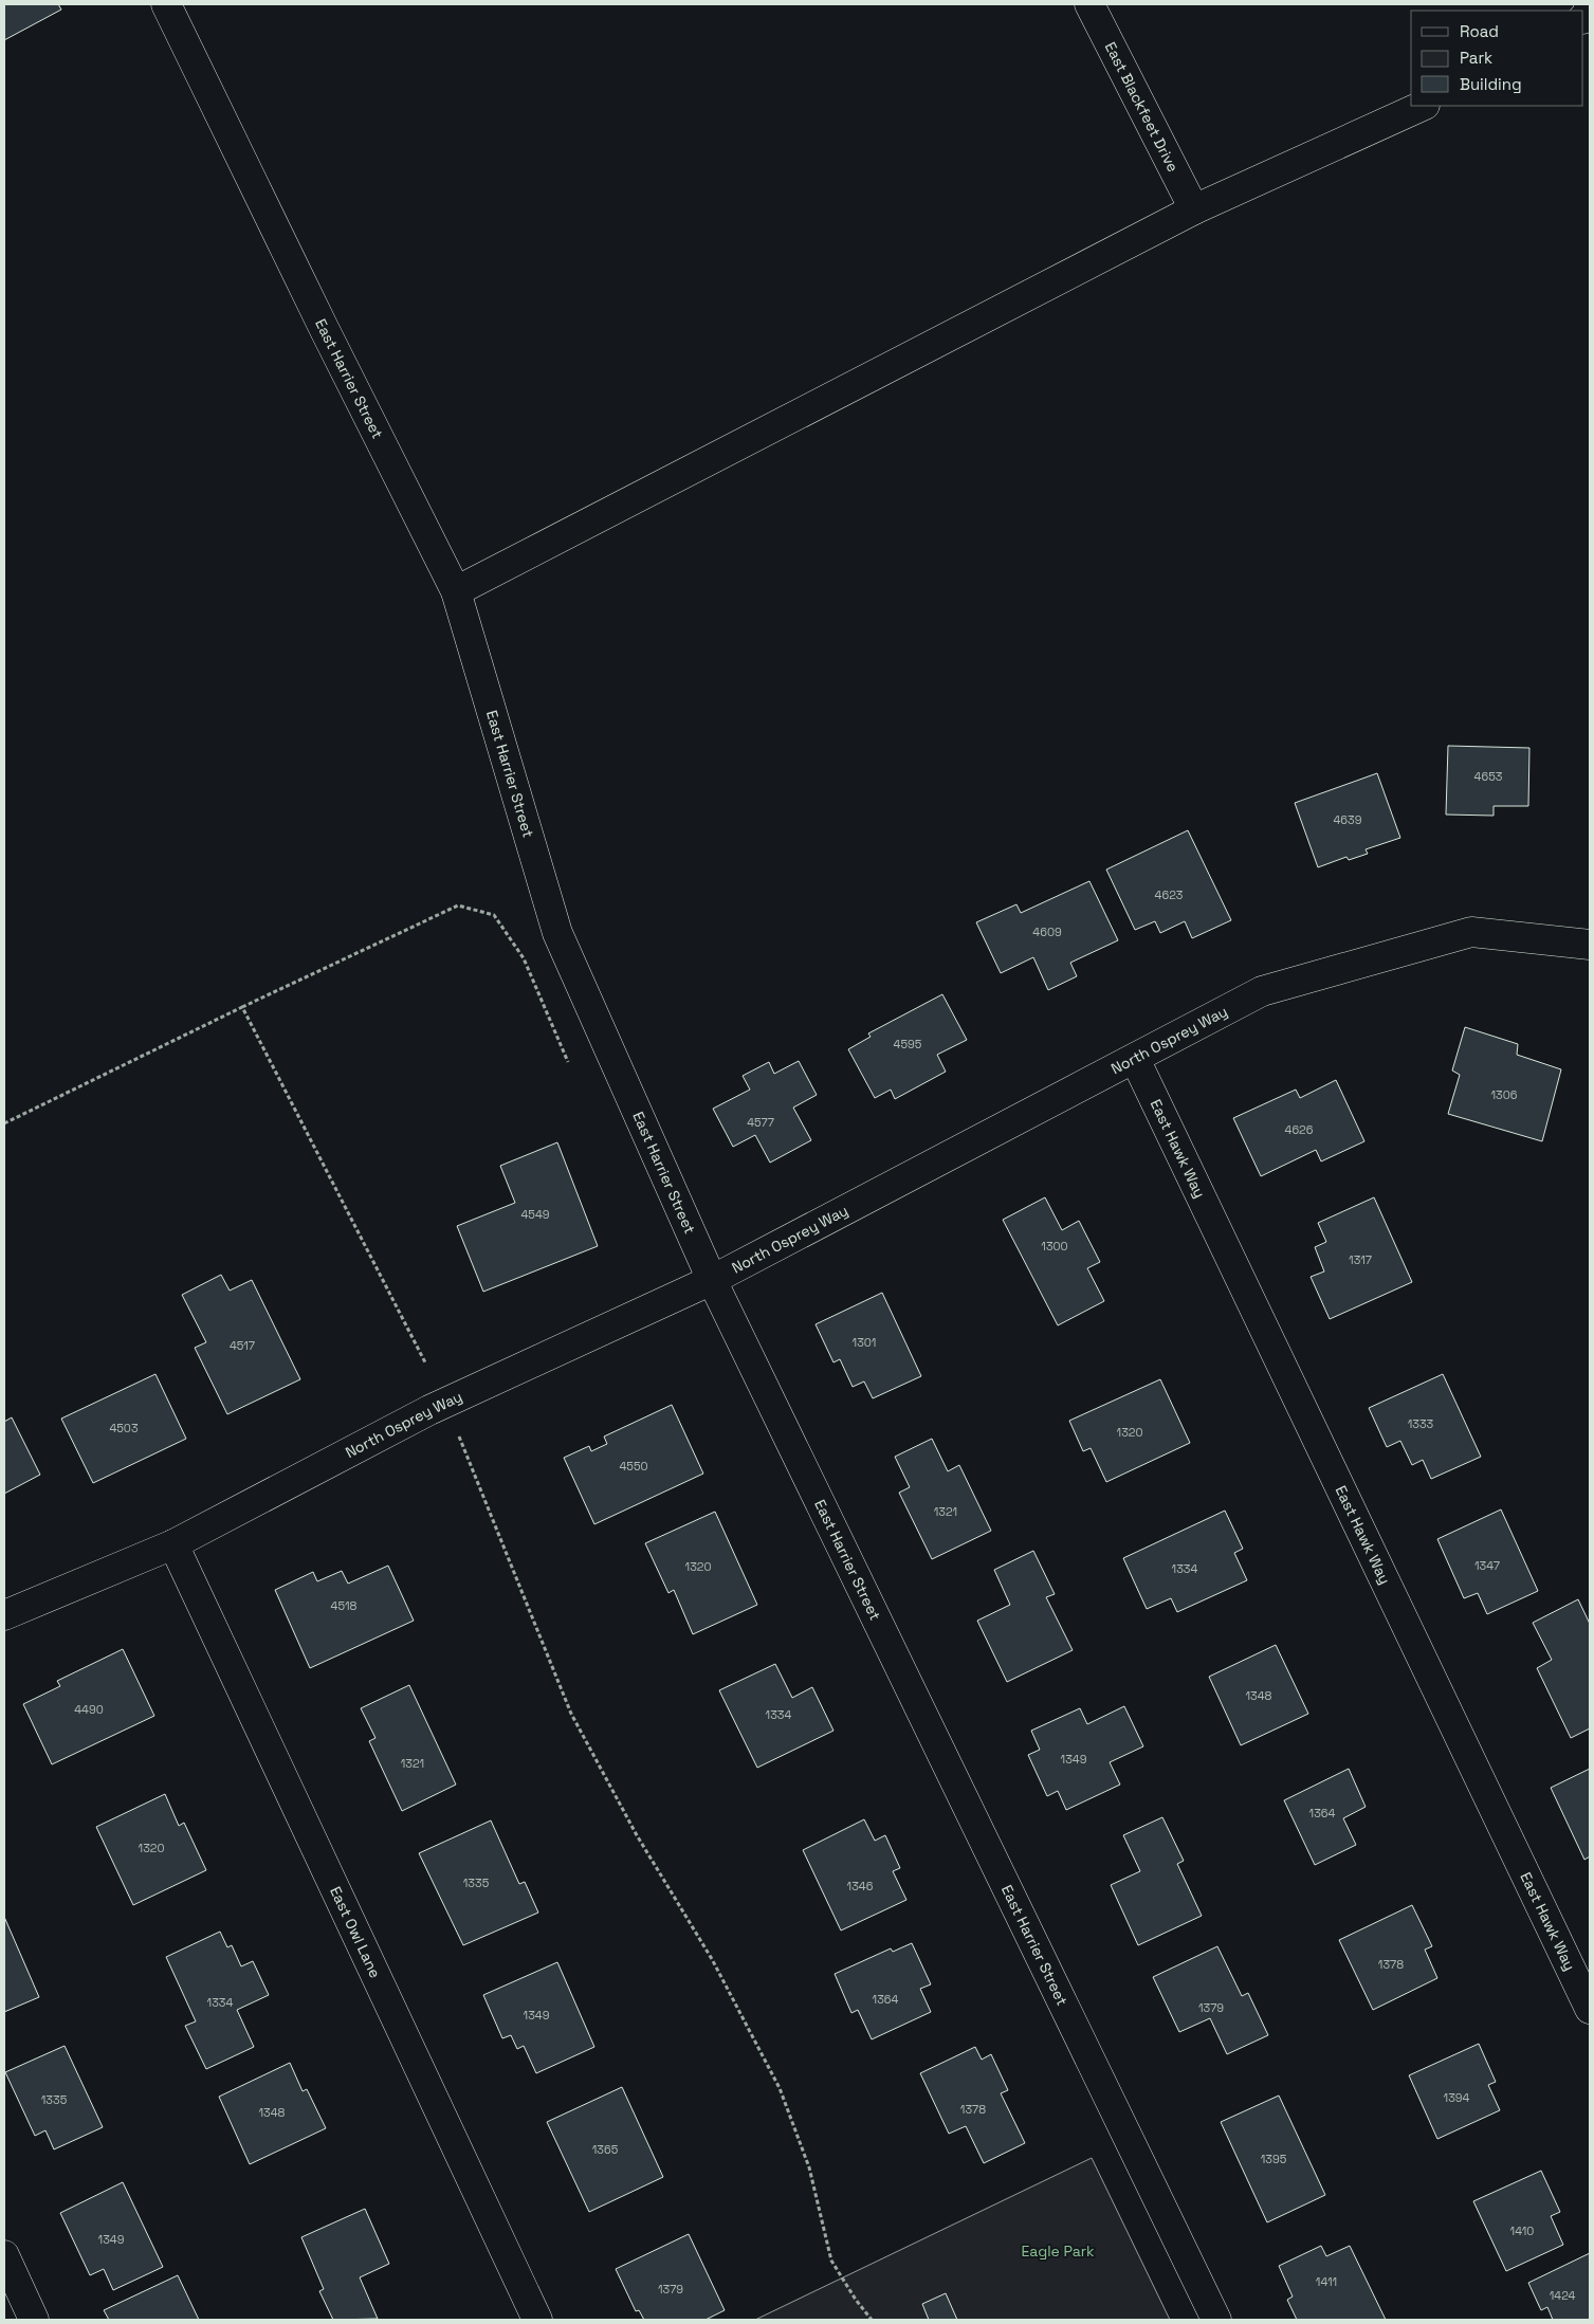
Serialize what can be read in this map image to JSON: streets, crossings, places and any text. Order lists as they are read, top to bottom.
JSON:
{
  "streets": {
    "street": [
      "East Blackfeet Drive",
      "East Harrier Street",
      "North Osprey Way",
      "East Hawk Way",
      "East Owl Lane"
    ]
  },
  "crossings": [
    ["East Harrier Street", "North Osprey Way"],
    ["North Osprey Way", "East Hawk Way"],
    ["North Osprey Way", "East Owl Lane"]
  ],
  "parks": ["Eagle Park"],
  "house_numbers": [
    "4653",
    "4639",
    "4623",
    "4609",
    "4595",
    "1306",
    "4577",
    "4626",
    "4549",
    "1300",
    "1317",
    "1301",
    "4517",
    "1333",
    "4503",
    "1320",
    "4550",
    "1321",
    "1347",
    "1320",
    "1334",
    "4518",
    "1348",
    "4490",
    "1334",
    "1349",
    "1321",
    "1364",
    "1320",
    "1335",
    "1346",
    "1378",
    "1364",
    "1334",
    "1379",
    "1349",
    "1394",
    "1335",
    "1378",
    "1348",
    "1365",
    "1395",
    "1410",
    "1349",
    "1411",
    "1379",
    "1424"
  ],
  "legend": ["Road", "Park", "Building"]
}
